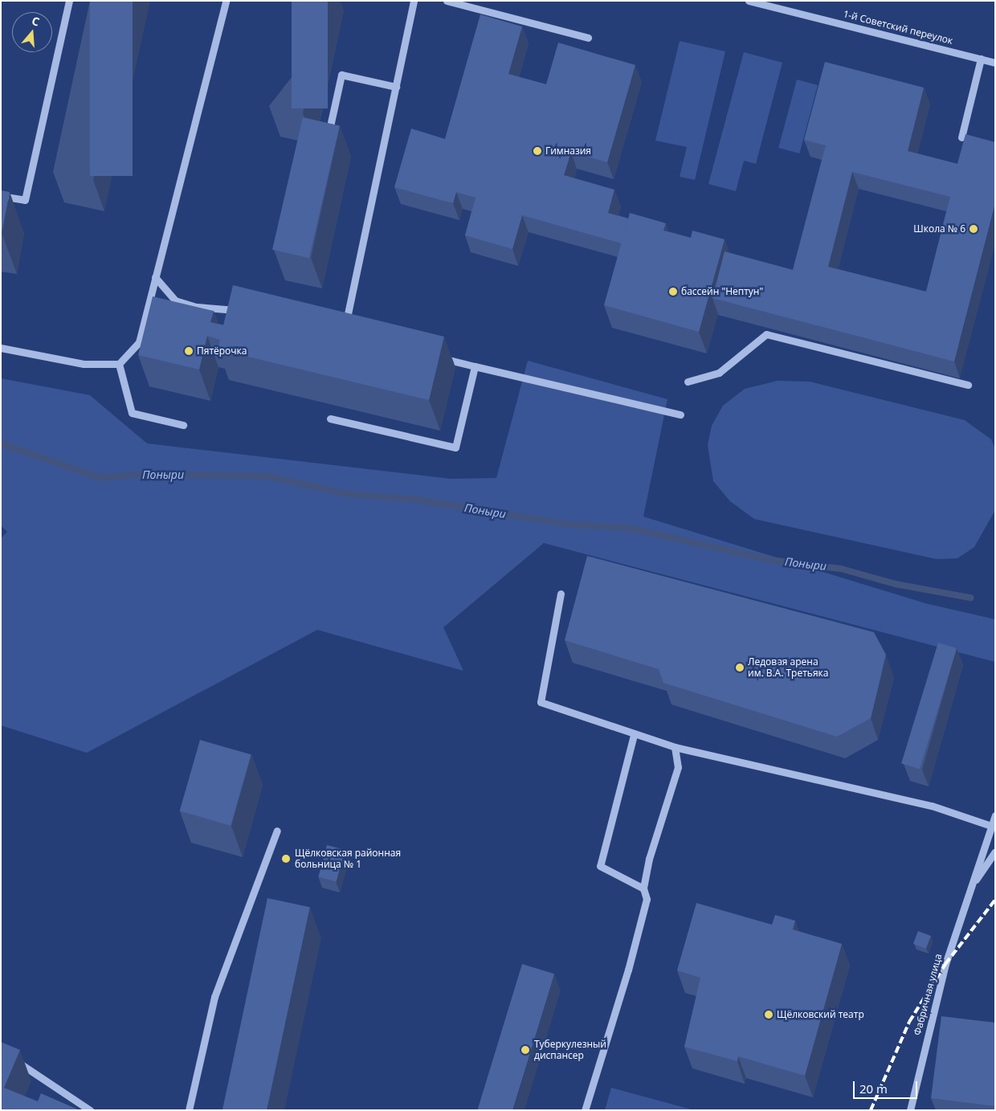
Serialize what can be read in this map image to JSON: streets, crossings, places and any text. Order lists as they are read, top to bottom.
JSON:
{
  "streets": {
    "street": ["1-й Советский переулок", "Фабричная улица"]
  },
  "water": ["Поныри"],
  "places": [
    "Гимназия",
    "Школа № 6",
    "бассейн \"Нептун\"",
    "Пятёрочка",
    "Ледовая арена им. В.А. Третьяка",
    "Щёлковская районная больница № 1",
    "Щёлковский театр",
    "Туберкулезный диспансер"
  ],
  "scale_bar": "20 m",
  "north": "top"
}
